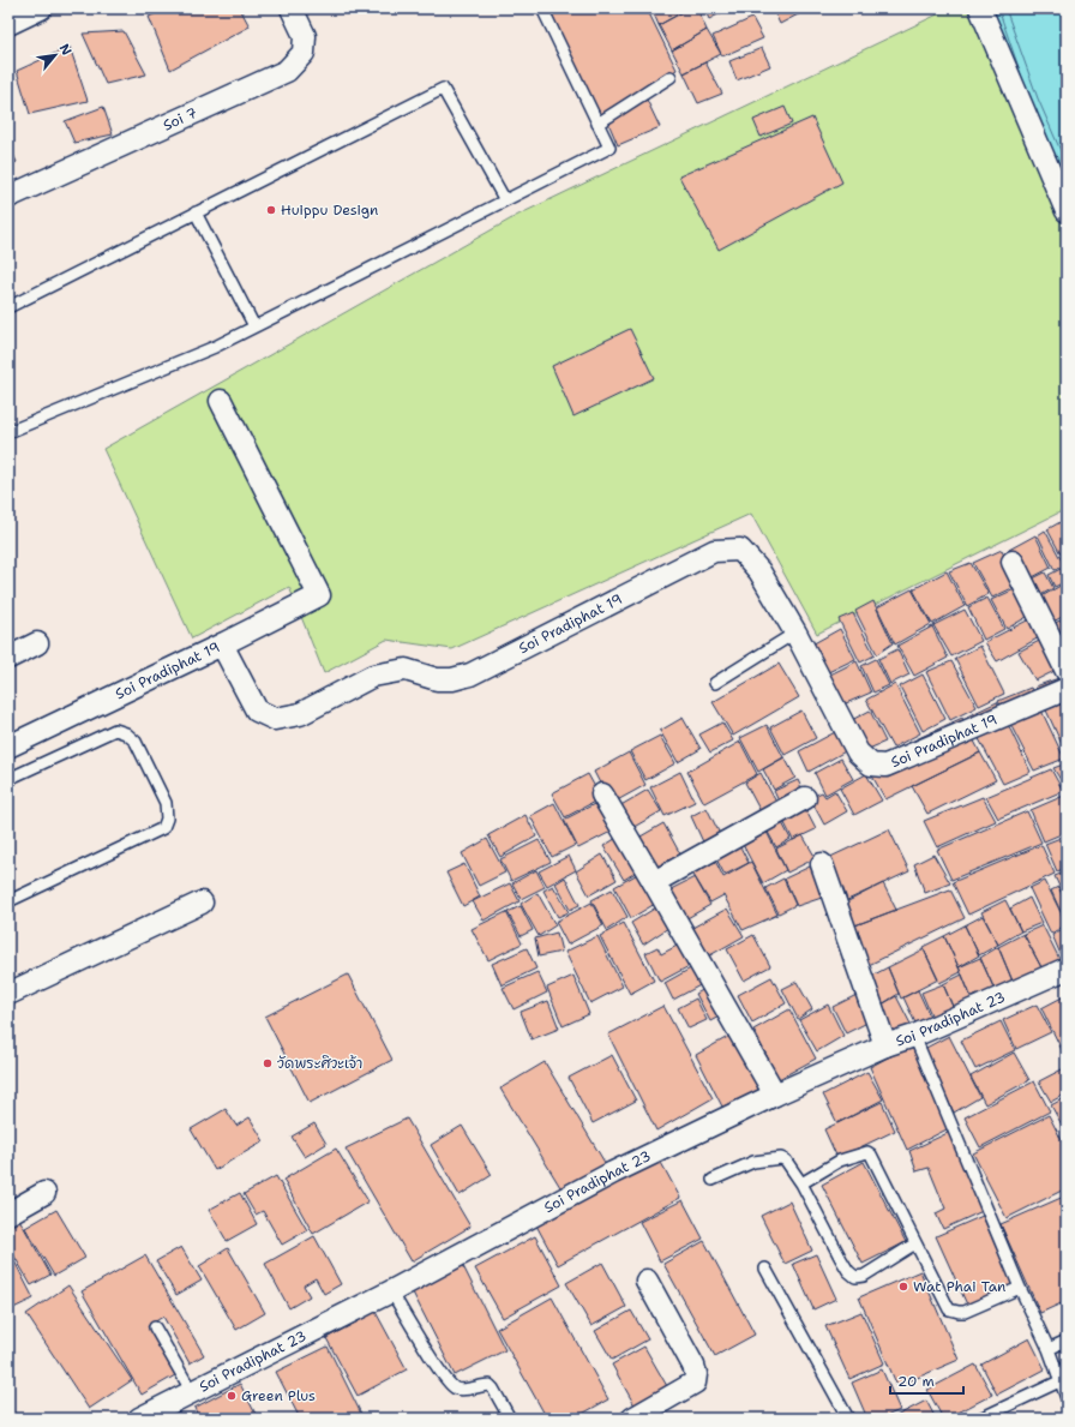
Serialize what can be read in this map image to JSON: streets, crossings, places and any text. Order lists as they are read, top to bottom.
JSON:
{
  "streets": {
    "street": ["Soi 7", "Soi Pradiphat 19", "Soi Pradiphat 23"]
  },
  "places": [
    "Huippu Design",
    "วัดพระศิวะเจ้า",
    "Wat Phai Tan",
    "Green Plus"
  ],
  "scale_bar": "20 m",
  "north": "top right"
}
